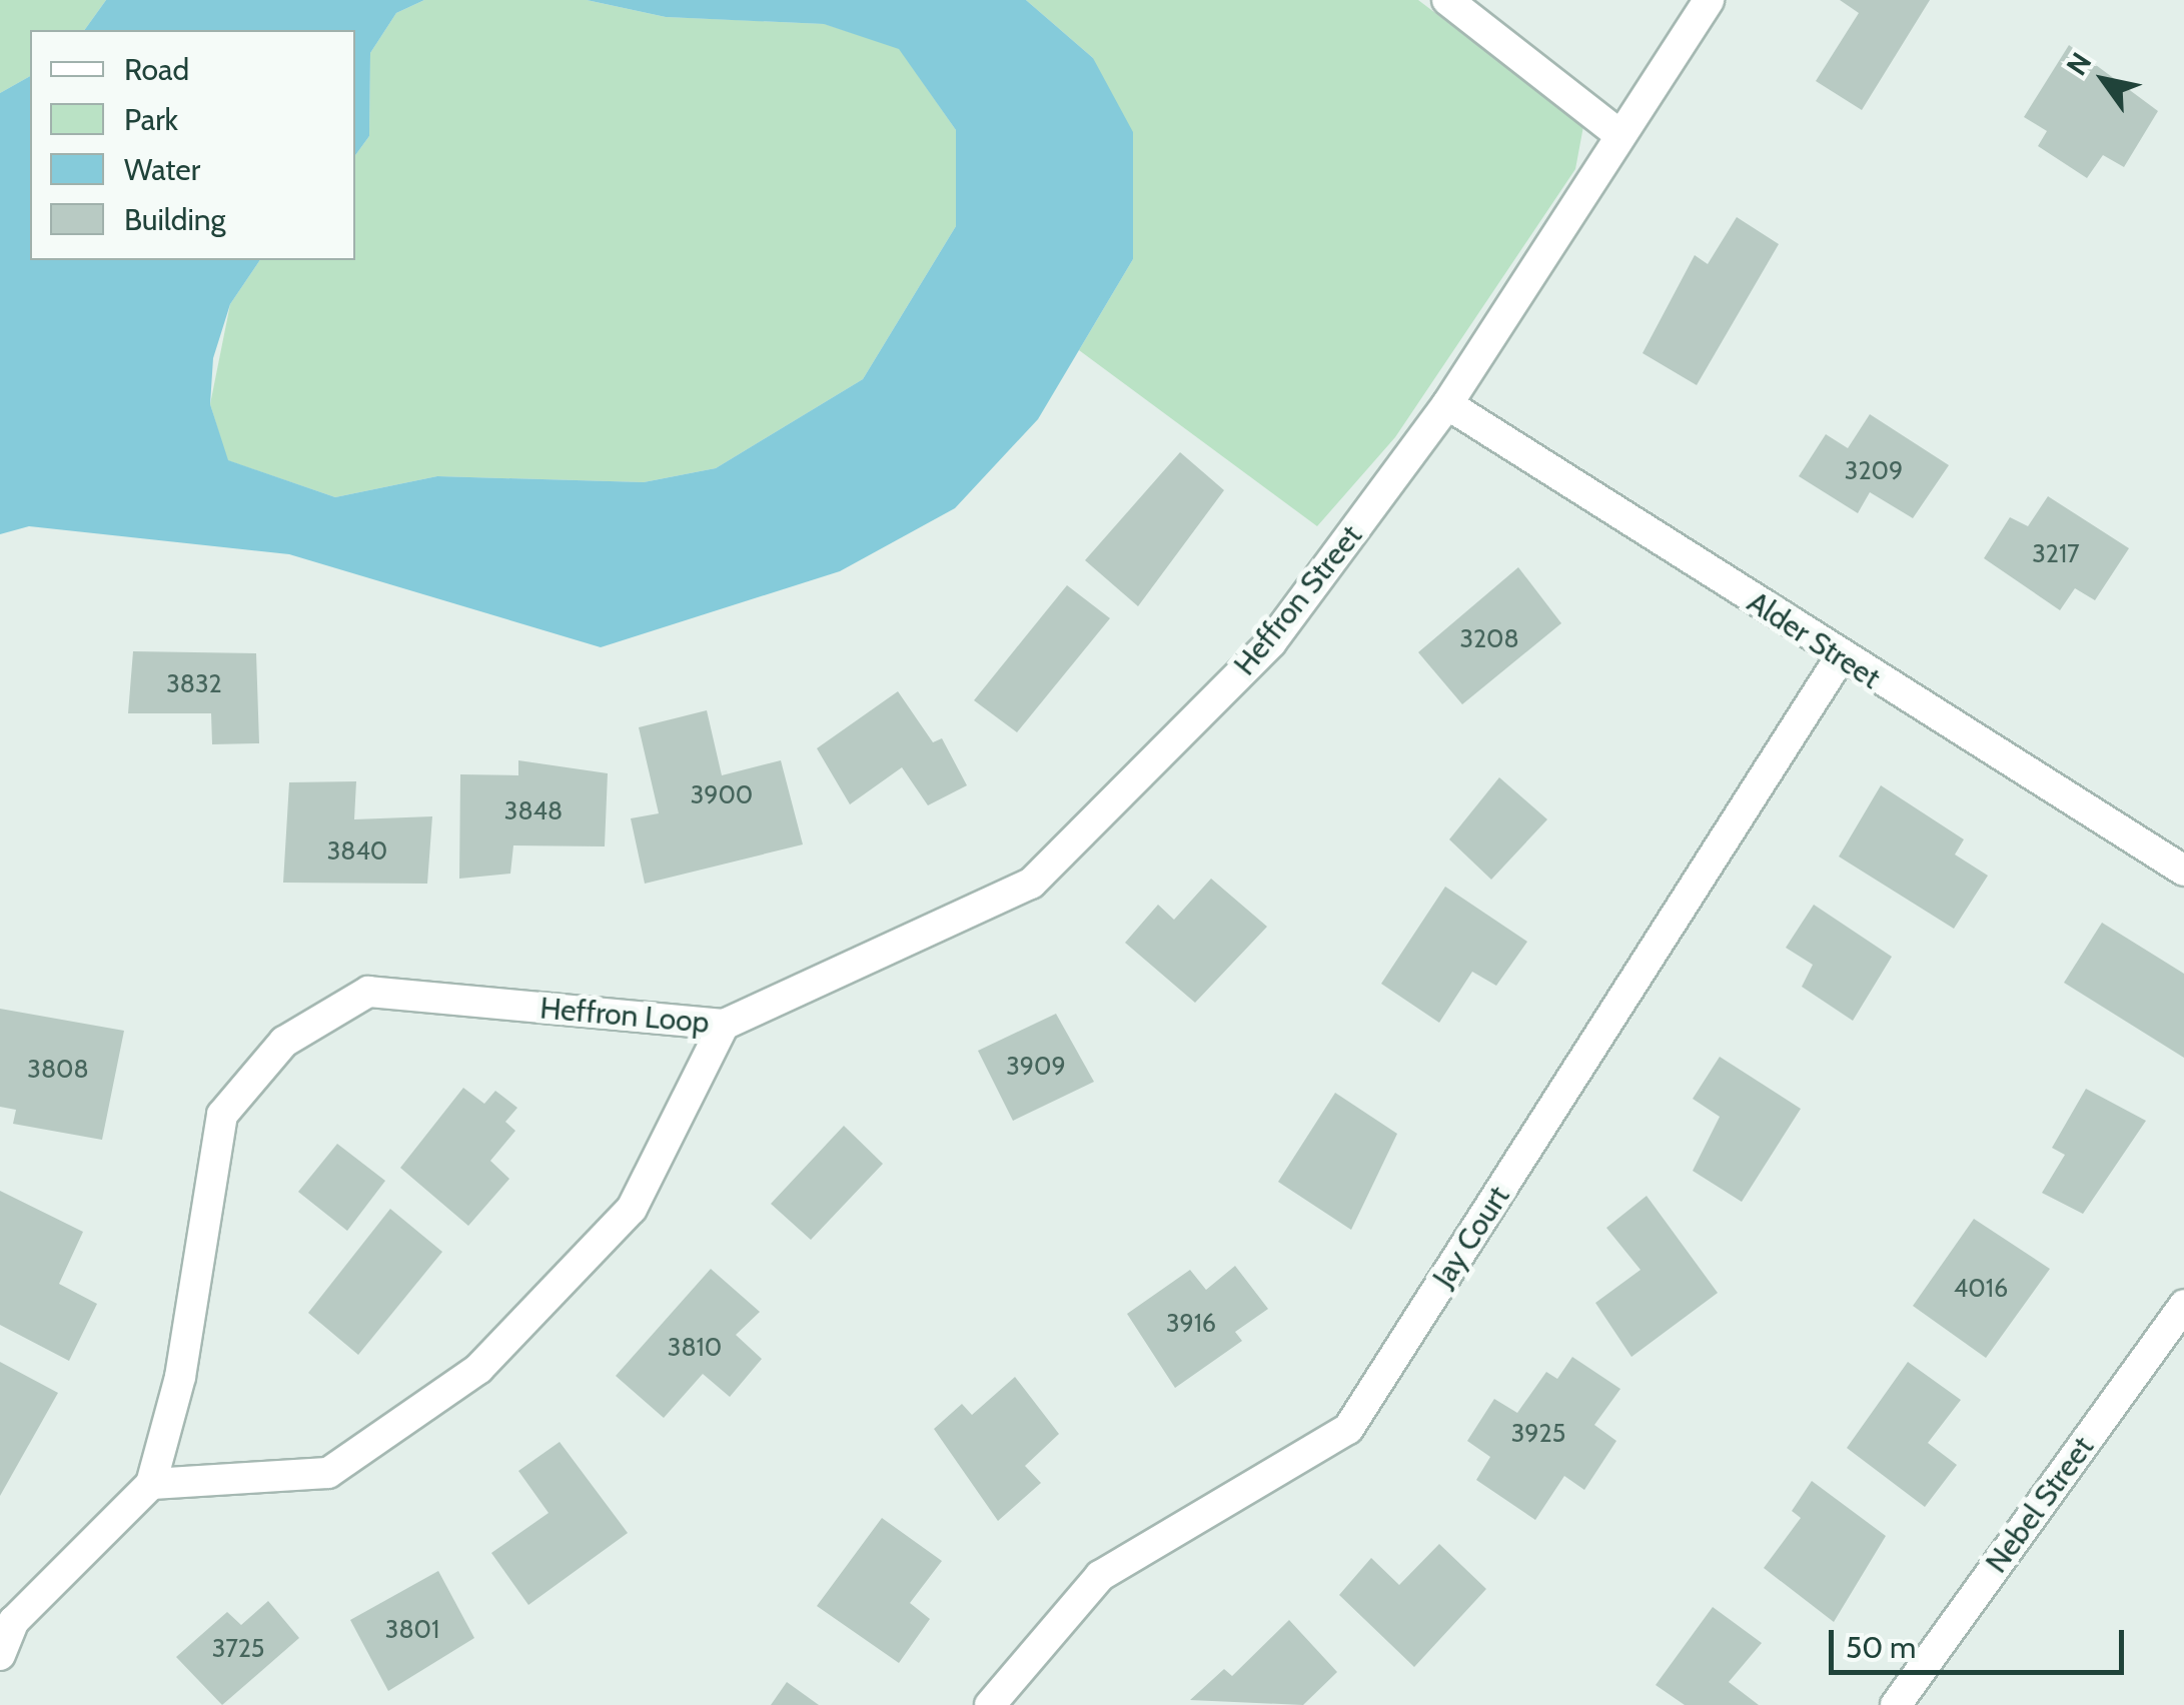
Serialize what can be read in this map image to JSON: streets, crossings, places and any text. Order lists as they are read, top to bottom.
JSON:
{
  "streets": {
    "street": [
      "Heffron Street",
      "Alder Street",
      "Heffron Loop",
      "Jay Court",
      "Nebel Street"
    ]
  },
  "crossings": [
    ["Heffron Street", "Alder Street"],
    ["Heffron Street", "Heffron Loop"],
    ["Alder Street", "Jay Court"]
  ],
  "house_numbers": [
    "3209",
    "3217",
    "3208",
    "3832",
    "3900",
    "3848",
    "3840",
    "3909",
    "3808",
    "4016",
    "3916",
    "3810",
    "3925",
    "3801",
    "3725"
  ],
  "legend": [
    "Road",
    "Park",
    "Water",
    "Building"
  ],
  "scale_bar": "50 m",
  "north": "top left"
}
